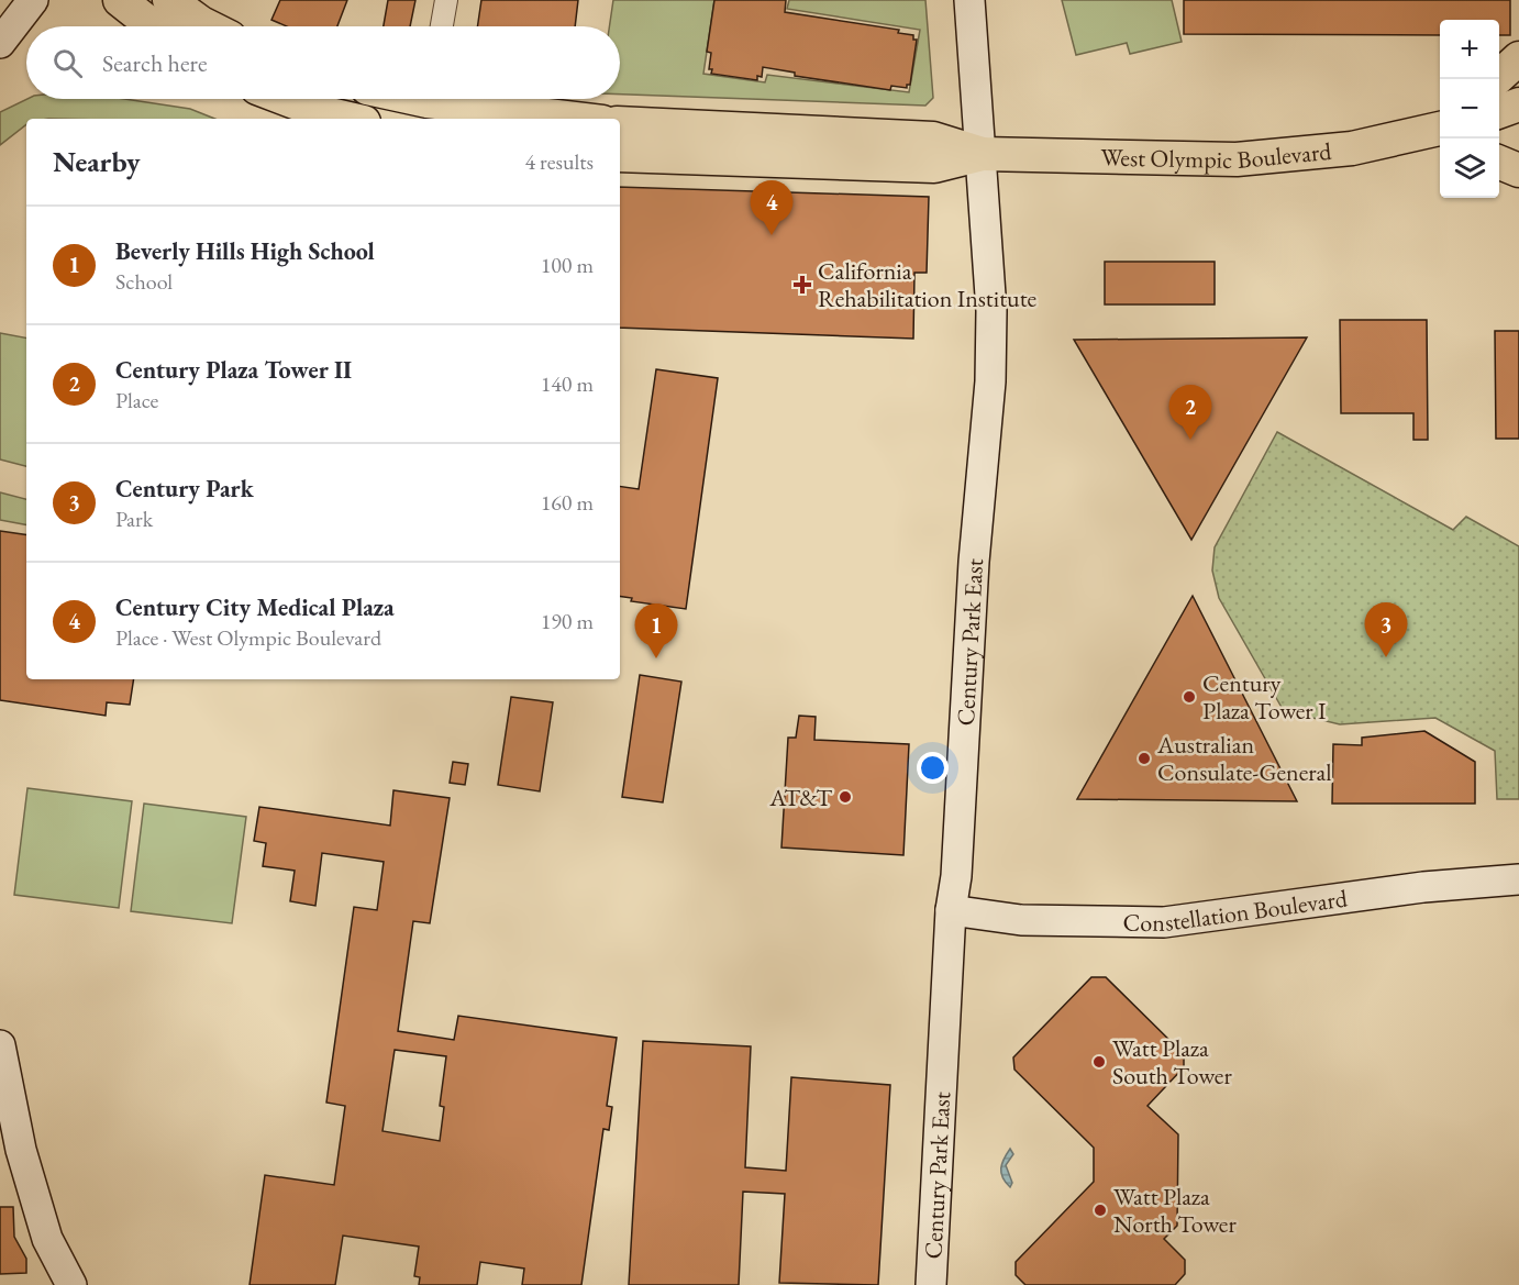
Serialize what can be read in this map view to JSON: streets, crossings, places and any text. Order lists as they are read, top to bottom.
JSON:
{
  "streets": {
    "main road": ["West Olympic Boulevard", "Century Park East", "Constellation Boulevard"]
  },
  "crossings": [
    ["West Olympic Boulevard", "Century Park East"],
    ["Century Park East", "Constellation Boulevard"]
  ],
  "places": {
    "health": ["California Rehabilitation Institute"],
    "other": [
      "Century Plaza Tower I",
      "Australian Consulate-General",
      "AT&T",
      "Watt Plaza South Tower",
      "Watt Plaza North Tower"
    ]
  },
  "page": {
    "map_buttons": ["+", "−"],
    "search": "Search here",
    "heading": ["Nearby", "4 results"],
    "pins": [
      "4",
      "2",
      "3",
      "1"
    ],
    "list": [
      {
        "mark": "1",
        "name": "Beverly Hills High School",
        "note": "School",
        "value": "100 m"
      },
      {
        "mark": "2",
        "name": "Century Plaza Tower II",
        "note": "Place",
        "value": "140 m"
      },
      {
        "mark": "3",
        "name": "Century Park",
        "note": "Park",
        "value": "160 m"
      },
      {
        "mark": "4",
        "name": "Century City Medical Plaza",
        "note": "Place · West Olympic Boulevard",
        "value": "190 m"
      }
    ]
  }
}
